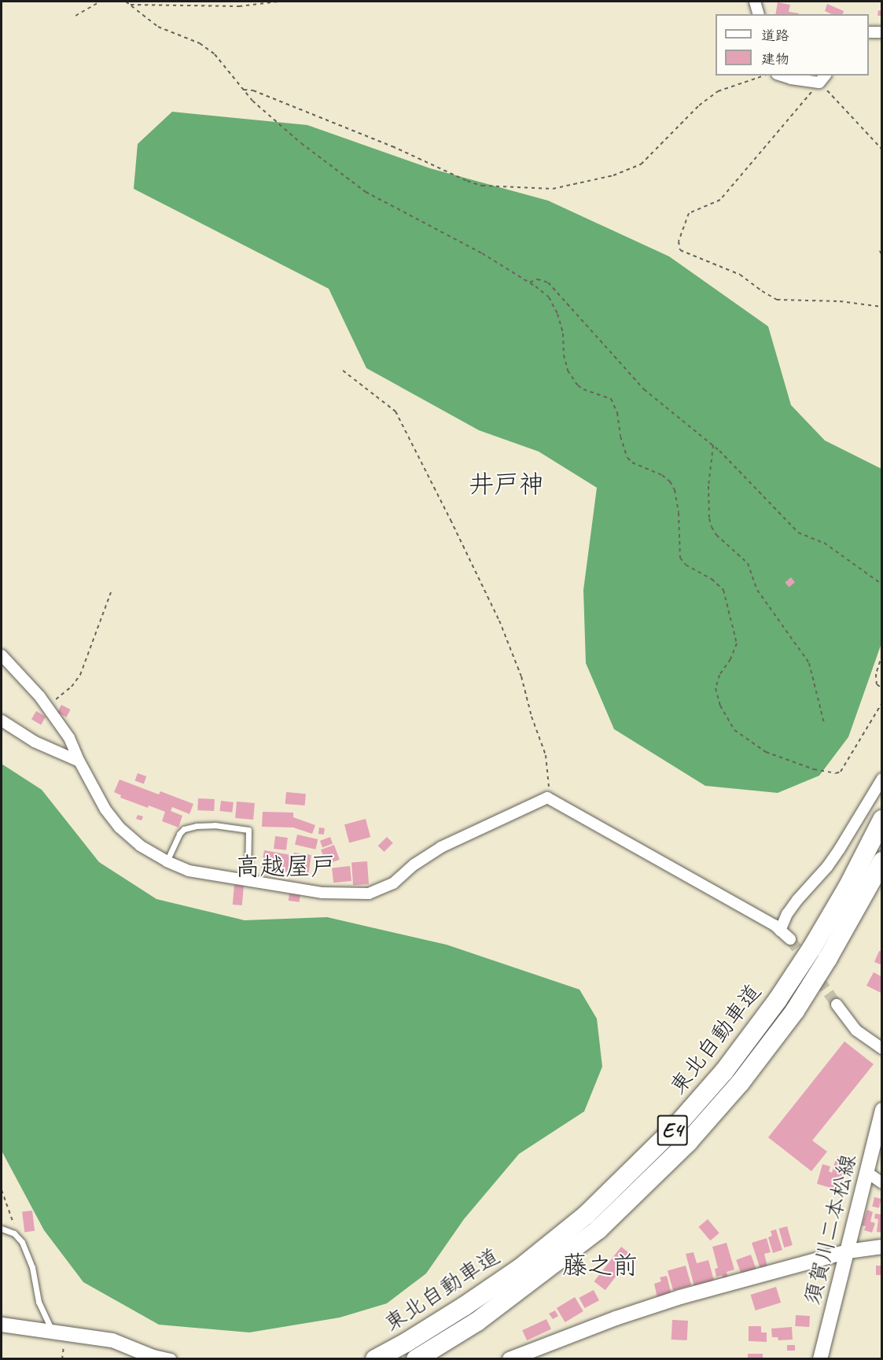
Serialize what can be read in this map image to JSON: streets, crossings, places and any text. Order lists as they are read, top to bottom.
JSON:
{
  "streets": {
    "highway": ["東北自動車道", "E4"],
    "street": ["須賀川二本松線"]
  },
  "districts": ["井戸神", "高越屋戸", "藤之前"],
  "legend": ["道路", "建物"]
}
